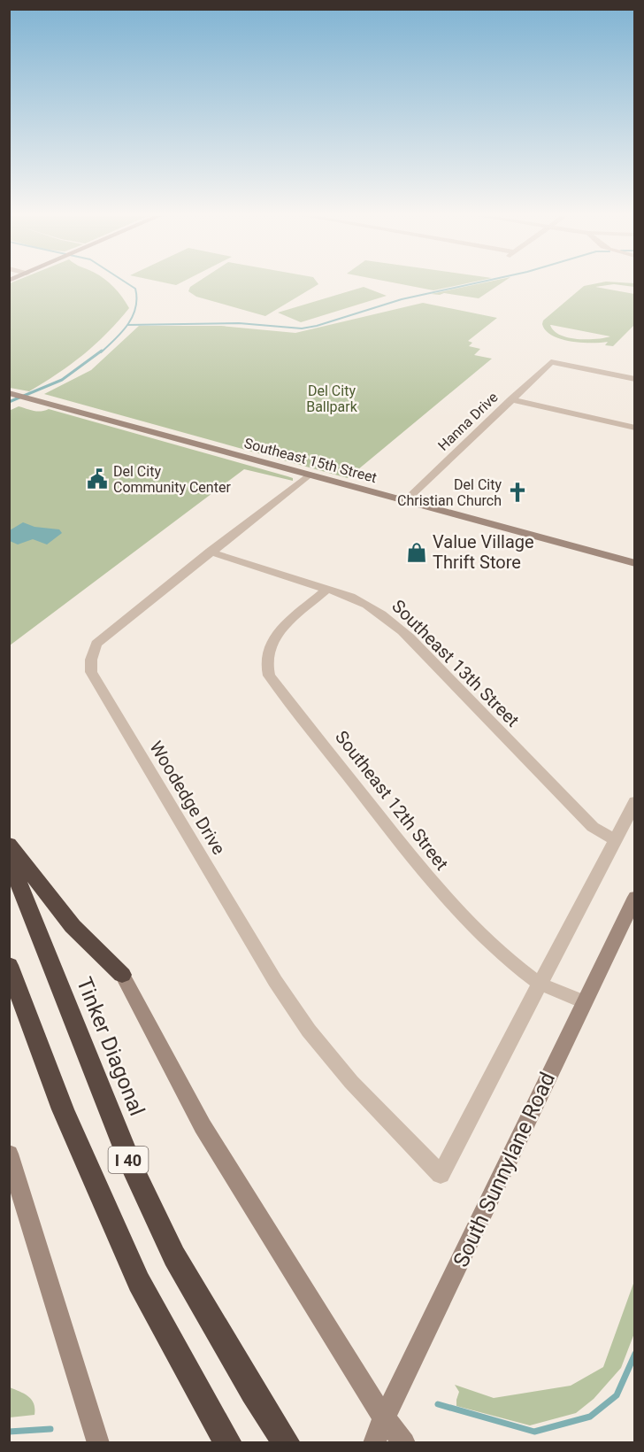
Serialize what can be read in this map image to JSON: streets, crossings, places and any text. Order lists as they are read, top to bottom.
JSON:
{
  "streets": {
    "highway": ["Tinker Diagonal", "I 40"],
    "main road": ["Southeast 15th Street", "South Sunnylane Road"],
    "street": [
      "Hanna Drive",
      "Southeast 13th Street",
      "Woodedge Drive",
      "Southeast 12th Street"
    ]
  },
  "crossings": [
    ["Hanna Drive", "Southeast 15th Street"],
    ["Southeast 15th Street", "Woodedge Drive"],
    ["Southeast 13th Street", "Woodedge Drive"],
    ["Southeast 13th Street", "Southeast 12th Street"],
    ["Woodedge Drive", "Southeast 12th Street"],
    ["Southeast 12th Street", "South Sunnylane Road"],
    ["Tinker Diagonal", "South Sunnylane Road"]
  ],
  "parks": ["Del City Ballpark"],
  "places": {
    "public building": ["Del City Community Center"],
    "church": ["Del City Christian Church"],
    "shop": ["Value Village Thrift Store"]
  }
}
